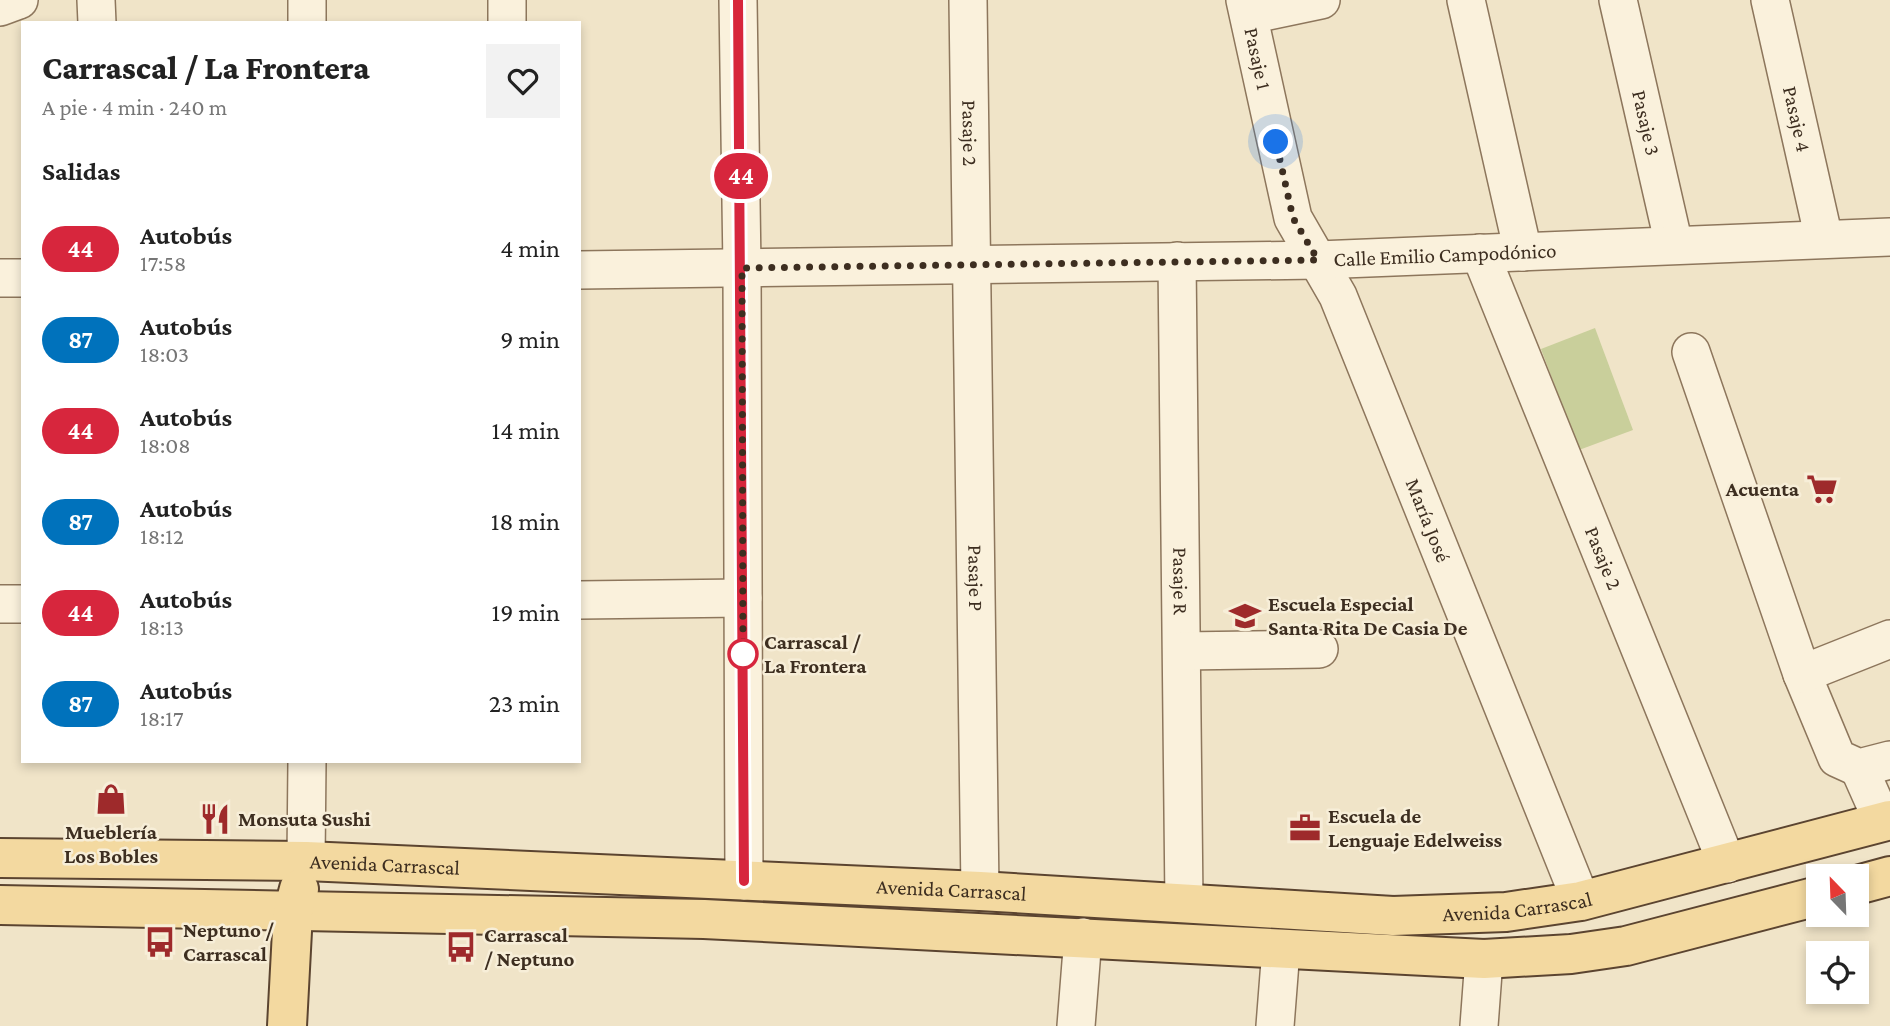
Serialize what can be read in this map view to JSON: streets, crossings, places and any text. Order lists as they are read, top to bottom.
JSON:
{
  "streets": {
    "main road": ["Avenida Carrascal"],
    "street": [
      "Pasaje 1",
      "Pasaje 4",
      "Pasaje 3",
      "Pasaje 2",
      "Calle Emilio Campodónico",
      "María José",
      "Pasaje P",
      "Pasaje R"
    ]
  },
  "crossings": [
    ["Pasaje 1", "Calle Emilio Campodónico"],
    ["Pasaje 1", "María José"],
    ["Pasaje 4", "Calle Emilio Campodónico"],
    ["Pasaje 3", "Calle Emilio Campodónico"],
    ["Pasaje 2", "Calle Emilio Campodónico"],
    ["Pasaje 2", "Pasaje P"],
    ["Pasaje 2", "Avenida Carrascal"],
    ["Calle Emilio Campodónico", "María José"],
    ["Calle Emilio Campodónico", "Pasaje P"],
    ["Calle Emilio Campodónico", "Pasaje R"],
    ["María José", "Avenida Carrascal"],
    ["Pasaje P", "Avenida Carrascal"],
    ["Pasaje R", "Avenida Carrascal"]
  ],
  "places": {
    "supermarket": ["Acuenta"],
    "school or university": ["Escuela Especial Santa Rita De Casia De"],
    "other": ["Carrascal / La Frontera"],
    "shop": ["Mueblería Los Bobles"],
    "restaurant": ["Monsuta Sushi"],
    "office": ["Escuela de Lenguaje Edelweiss"],
    "bus stop": ["Neptuno / Carrascal", "Carrascal / Neptuno"]
  },
  "lines": ["bus line 44"],
  "north": "top left",
  "page": {
    "on_map": "44",
    "heading": [
      ["Carrascal / La Frontera", "A pie · 4 min · 240 m"],
      "Salidas"
    ],
    "list": [
      {
        "mark": "44",
        "name": "Autobús",
        "note": "17:58",
        "value": "4 min"
      },
      {
        "mark": "87",
        "name": "Autobús",
        "note": "18:03",
        "value": "9 min"
      },
      {
        "mark": "44",
        "name": "Autobús",
        "note": "18:08",
        "value": "14 min"
      },
      {
        "mark": "87",
        "name": "Autobús",
        "note": "18:12",
        "value": "18 min"
      },
      {
        "mark": "44",
        "name": "Autobús",
        "note": "18:13",
        "value": "19 min"
      },
      {
        "mark": "87",
        "name": "Autobús",
        "note": "18:17",
        "value": "23 min"
      }
    ]
  }
}
